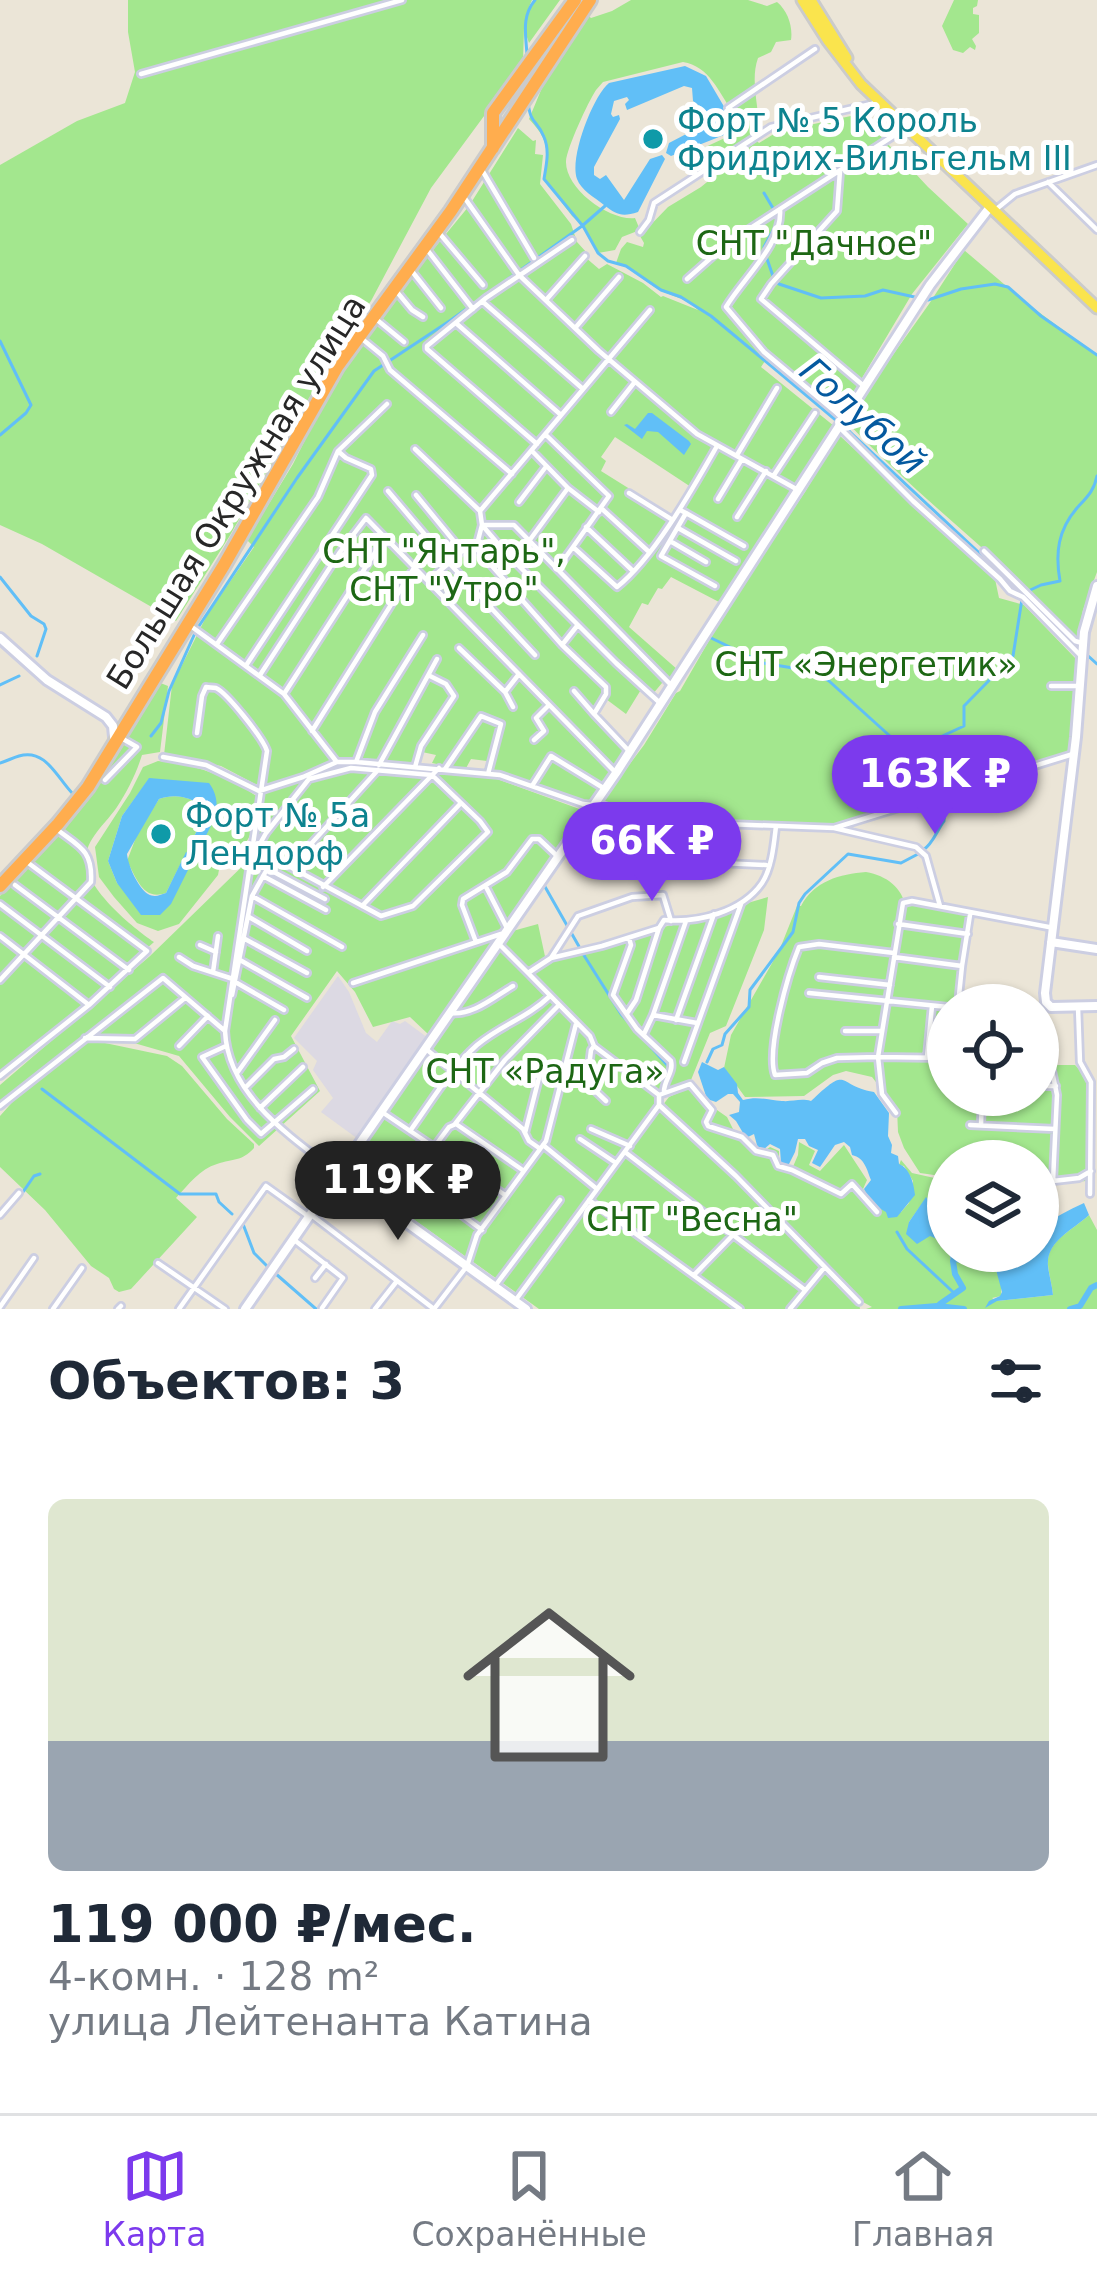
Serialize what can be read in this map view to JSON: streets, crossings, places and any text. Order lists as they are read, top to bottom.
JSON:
{
  "streets": {
    "highway": ["Большая Окружная улица"]
  },
  "water": ["Голубой"],
  "parks": [
    "СНТ \"Дачное\"",
    "СНТ \"Янтарь\", СНТ \"Утро\"",
    "СНТ «Энергетик»",
    "СНТ «Радуга»",
    "СНТ \"Весна\""
  ],
  "places": ["Форт № 5 Король Фридрих-Вильгельм III", "Форт № 5а Лендорф"],
  "page": {
    "price": ["163K ₽", "66K ₽", "119K ₽"],
    "heading": "Объектов: 3",
    "list": [
      {
        "name": "119 000 ₽/мес.",
        "note": "4-комн. · 128 m² · улица Лейтенанта Катина"
      }
    ],
    "tabs": ["Карта", "Сохранённые", "Главная"]
  }
}
